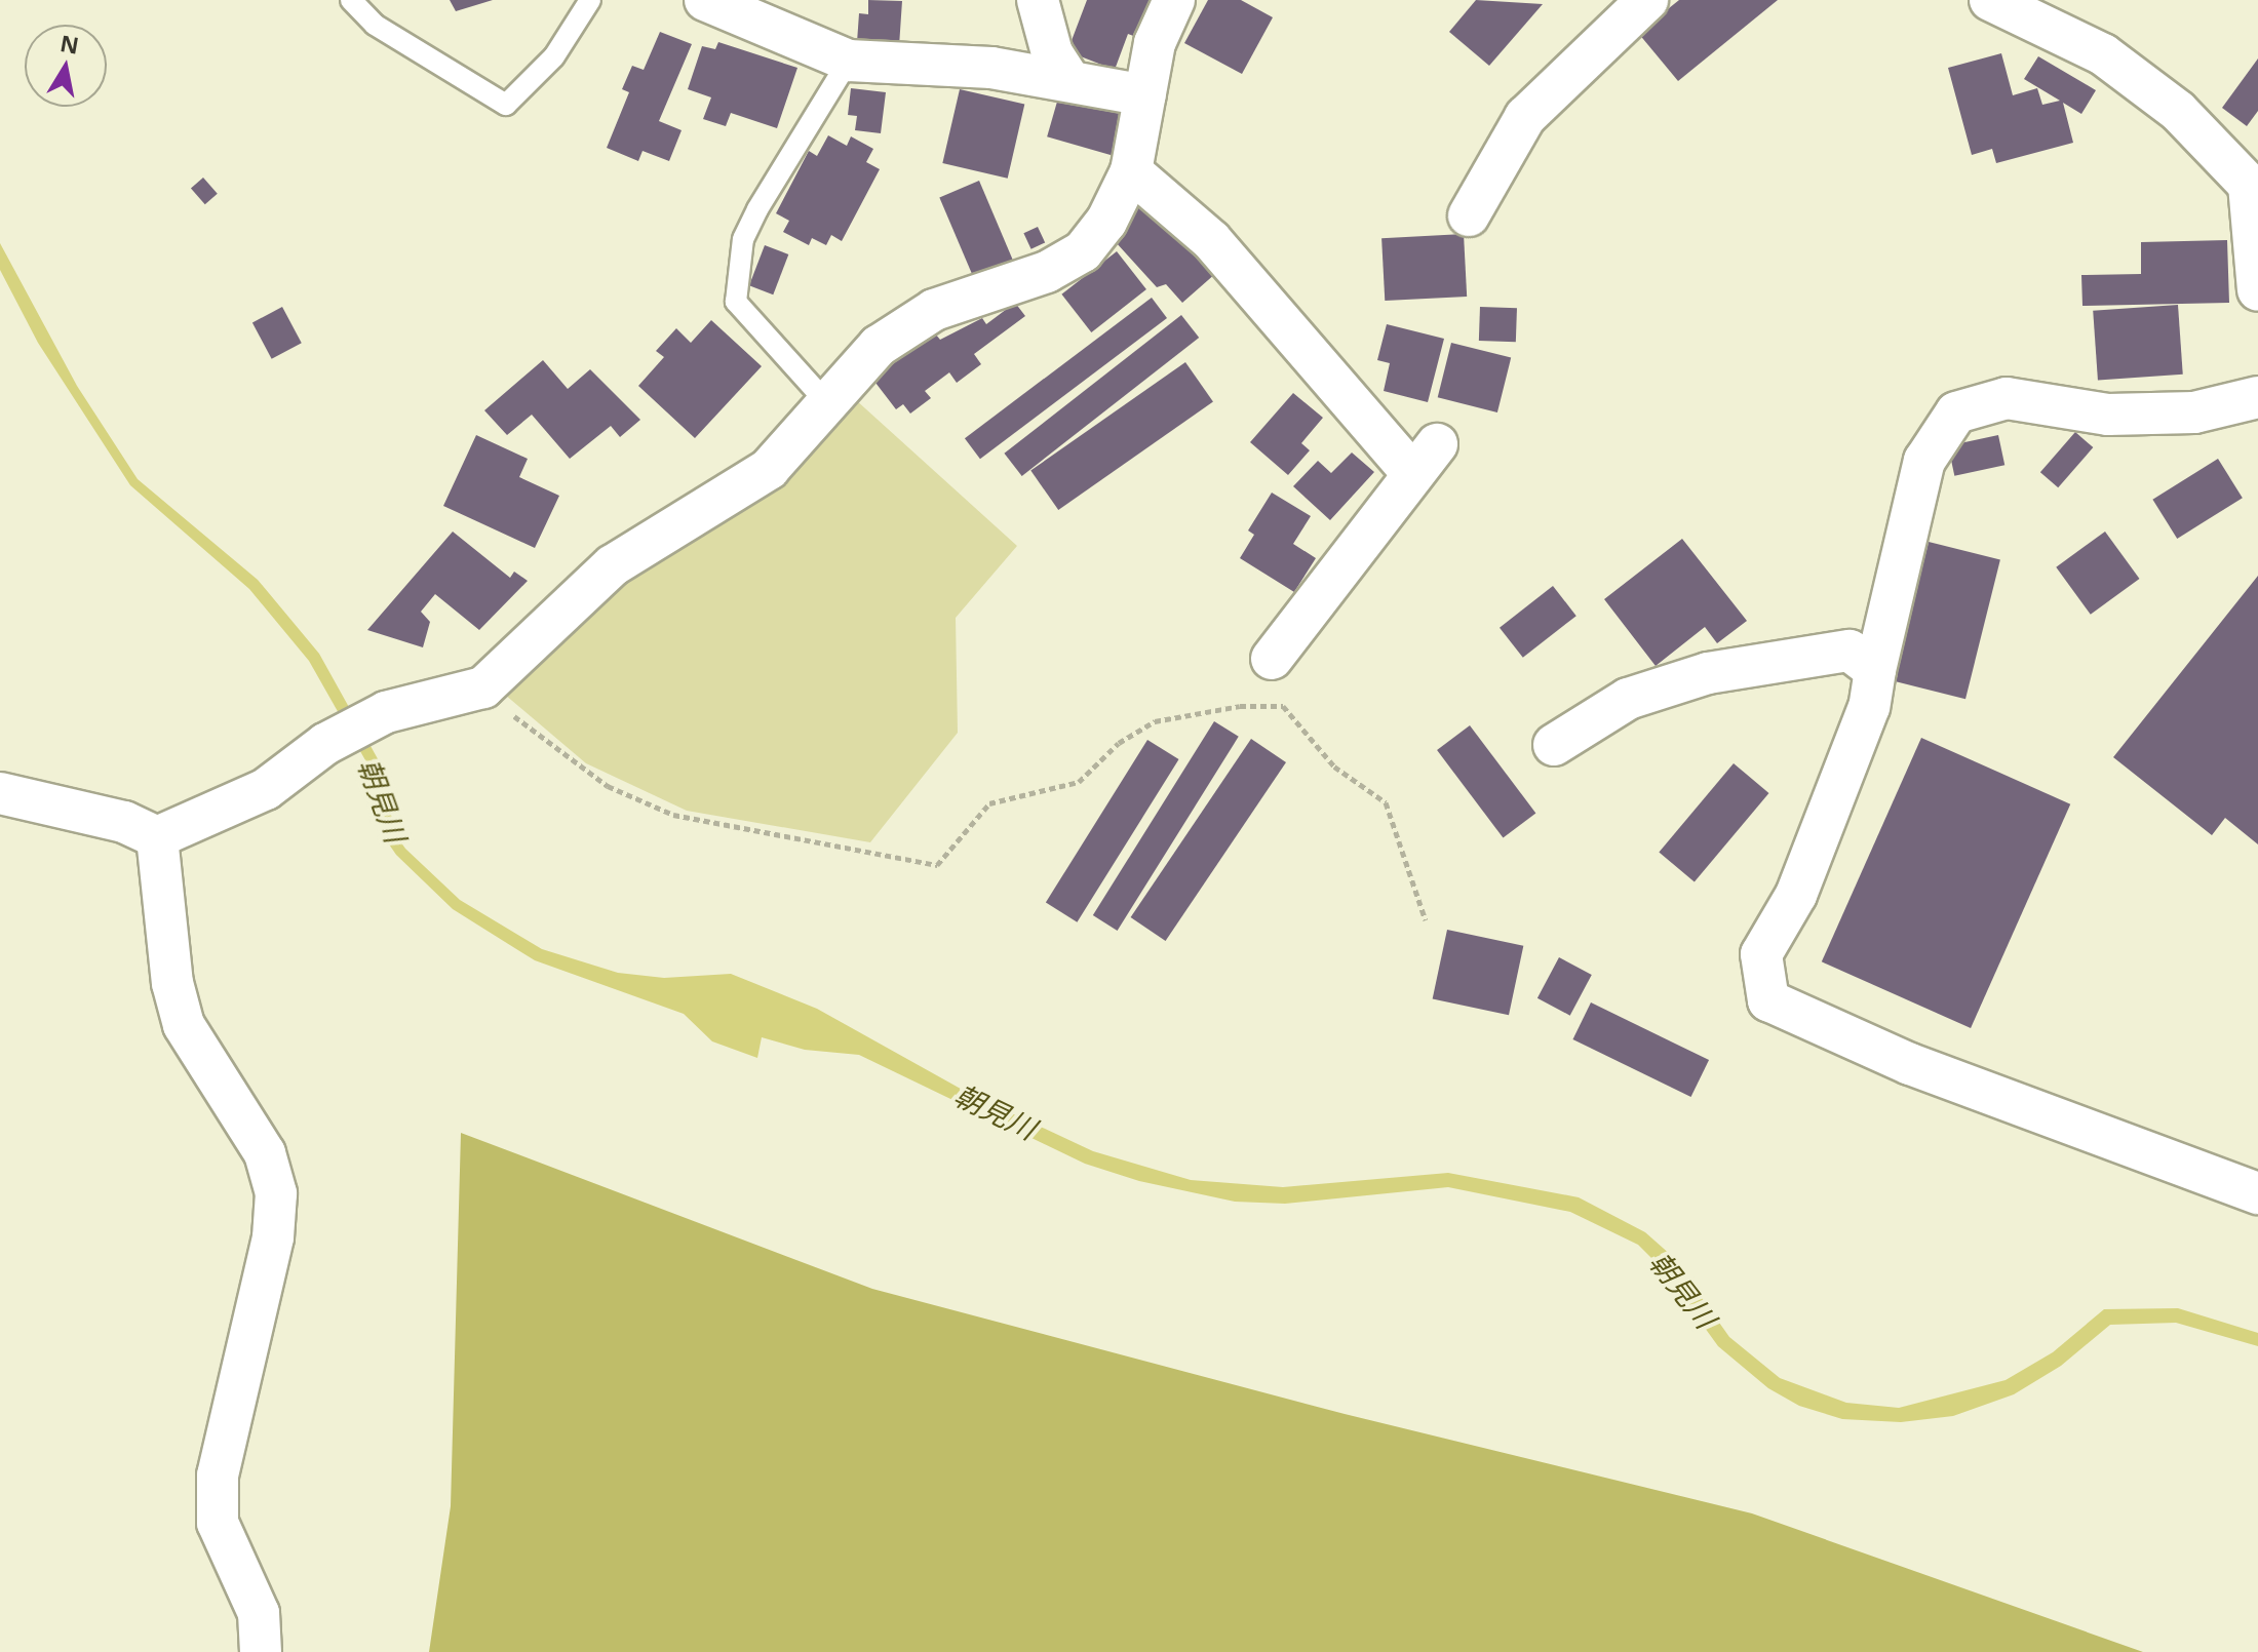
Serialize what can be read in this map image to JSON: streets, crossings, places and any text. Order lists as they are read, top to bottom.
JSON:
{
  "water": ["朝見川"],
  "north": "top"
}
